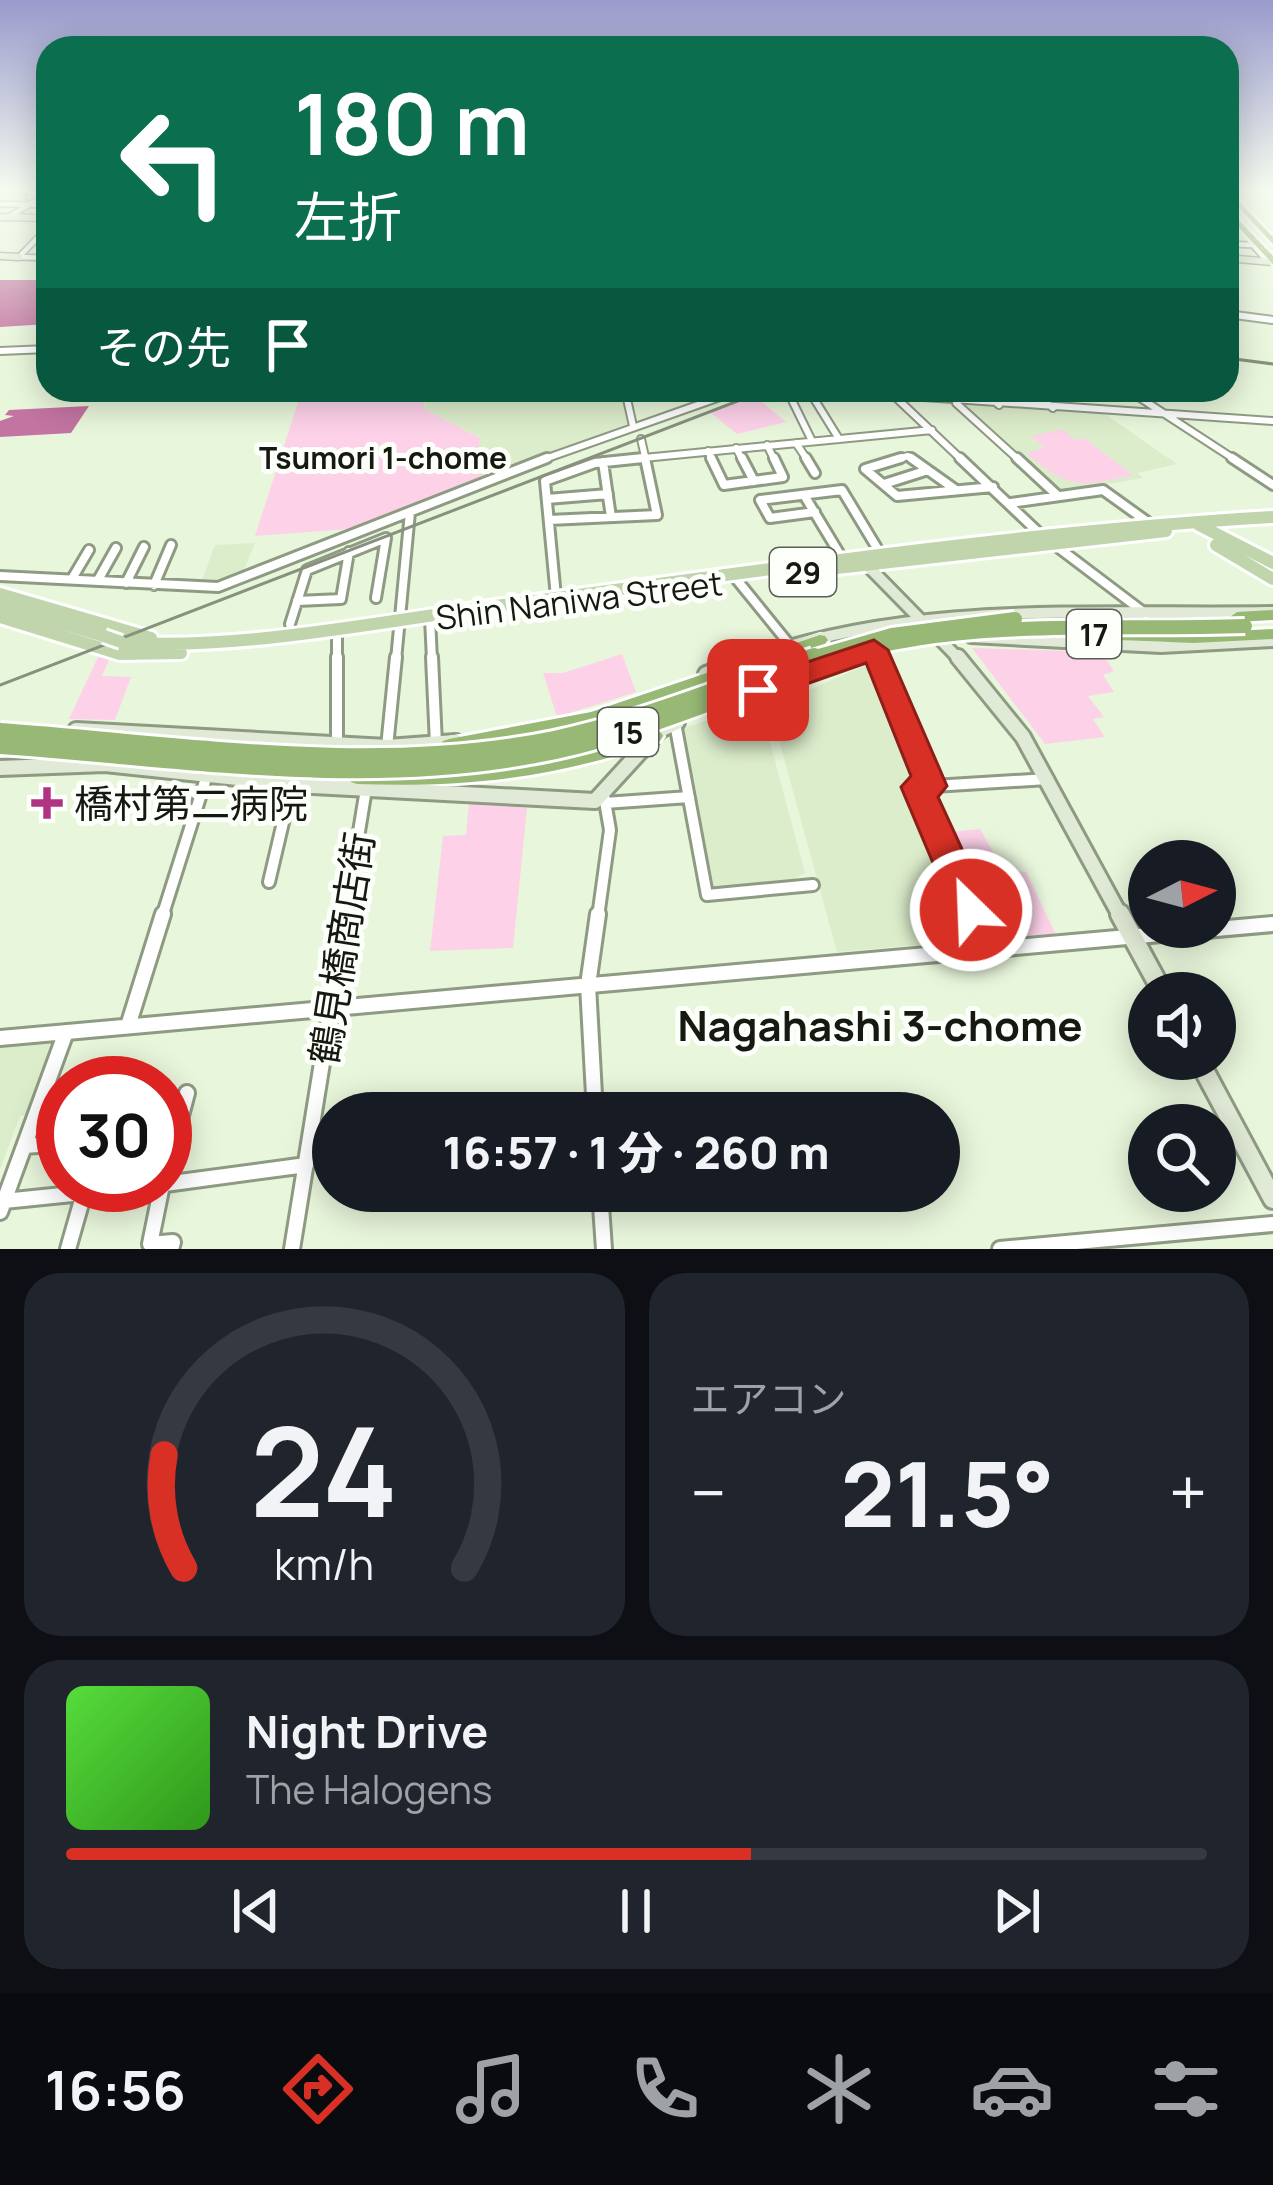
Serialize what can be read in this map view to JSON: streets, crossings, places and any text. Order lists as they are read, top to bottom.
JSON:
{
  "streets": {
    "highway": ["17", "15"],
    "main road": ["29", "Shin Naniwa Street"],
    "street": ["鶴見橋商店街"]
  },
  "crossings": [
    ["17", "15"]
  ],
  "districts": ["Tsumori 1-chome", "Nagahashi 3-chome"],
  "places": {
    "health": ["橋村第二病院"]
  },
  "north": "right",
  "page": {
    "turn": ["180 m", "左折"],
    "then": "その先",
    "limit": "30",
    "trip": "16:57 · 1 分 · 260 m",
    "tile": "エアコン",
    "heat": ["−", "21.5°", "+"],
    "song": ["Night Drive", "The Halogens"],
    "tabs": "16:56",
    "gauge": ["24", "km/h"]
  }
}
